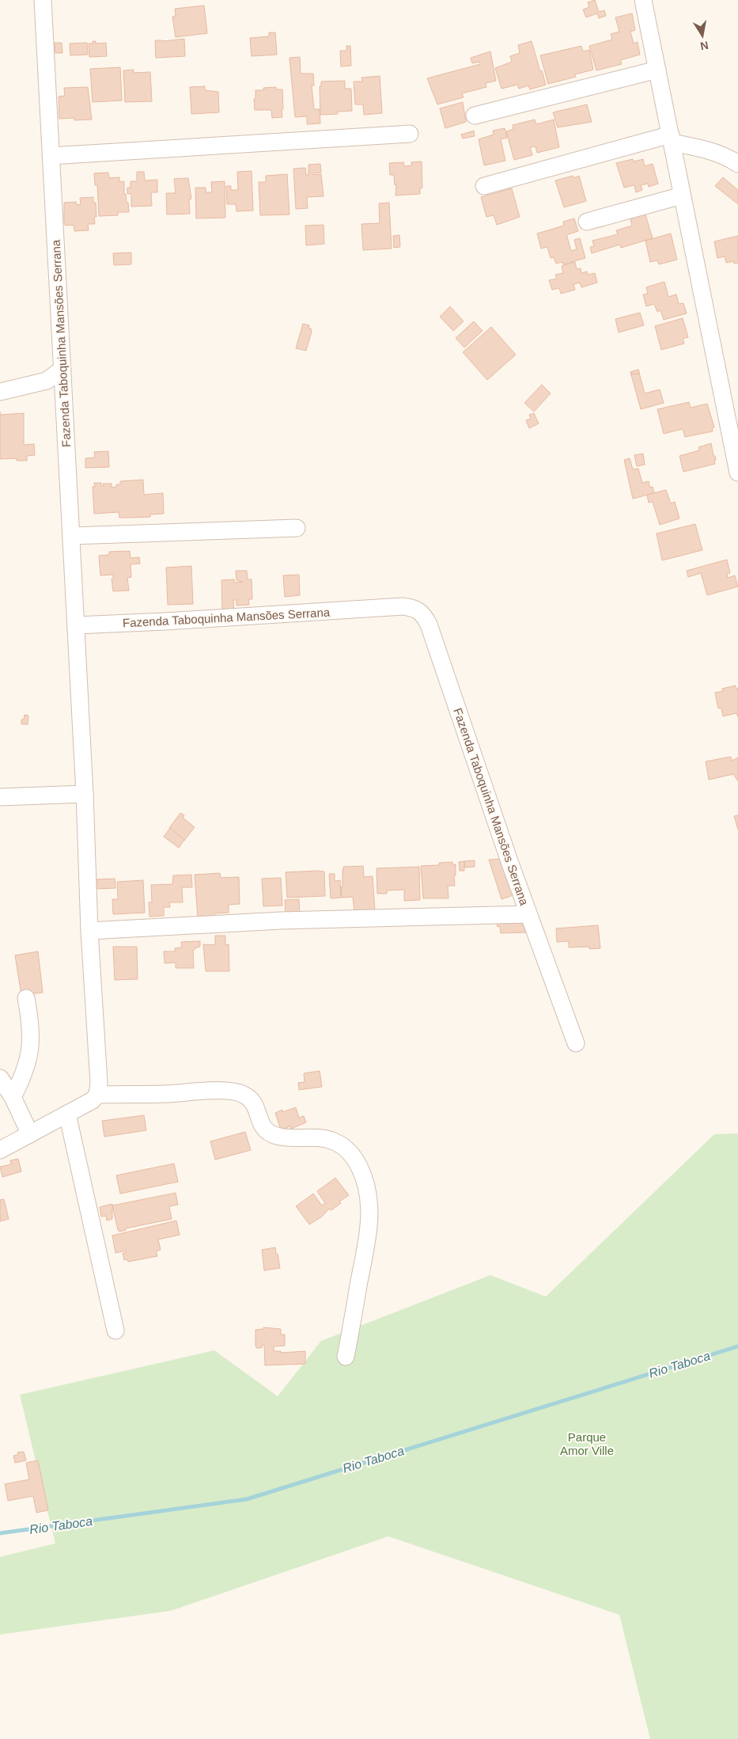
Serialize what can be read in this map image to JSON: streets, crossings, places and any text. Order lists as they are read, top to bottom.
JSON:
{
  "streets": {
    "street": ["Fazenda Taboquinha Mansões Serrana"]
  },
  "water": ["Rio Taboca"],
  "parks": ["Parque Amor Ville"],
  "north": "bottom"
}
